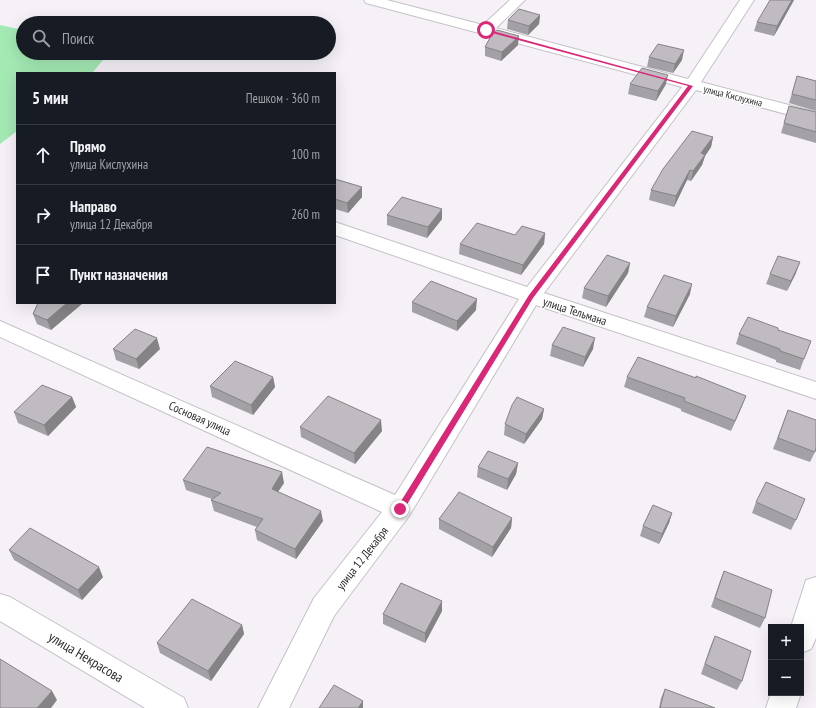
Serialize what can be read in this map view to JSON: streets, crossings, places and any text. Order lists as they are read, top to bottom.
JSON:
{
  "streets": {
    "street": [
      "улица Кислухина",
      "улица Тельмана",
      "Сосновая улица",
      "улица 12 Декабря",
      "улица Некрасова"
    ]
  },
  "crossings": [
    ["улица Кислухина", "улица 12 Декабря"],
    ["улица Тельмана", "улица 12 Декабря"],
    ["Сосновая улица", "улица 12 Декабря"]
  ],
  "page": {
    "search": "Поиск",
    "heading": ["5 мин", "Пешком · 360 m"],
    "list": [
      ["Прямо", "улица Кислухина", "100 m"],
      ["Направо", "улица 12 Декабря", "260 m"],
      "Пункт назначения"
    ],
    "map_buttons": ["+", "−"]
  }
}
